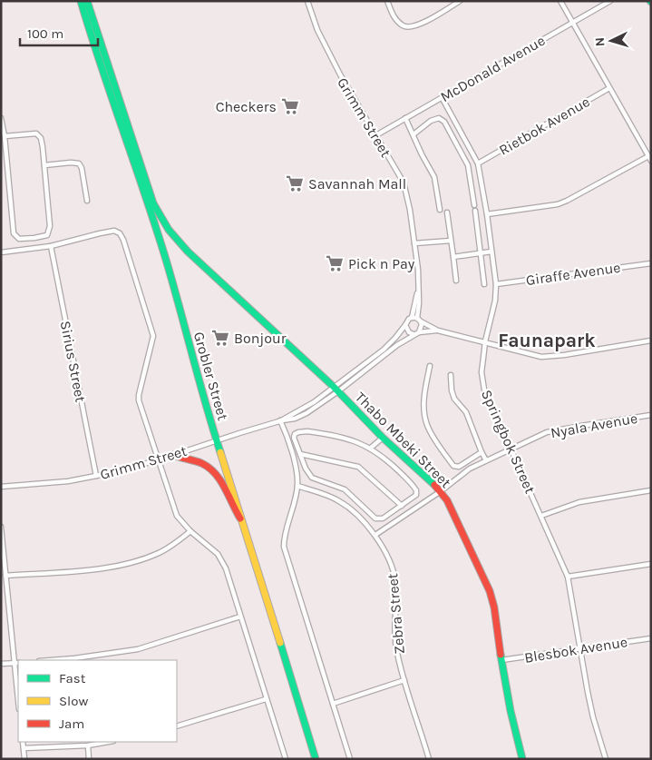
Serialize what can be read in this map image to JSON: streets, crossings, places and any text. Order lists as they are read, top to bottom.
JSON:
{
  "streets": {
    "main road": ["Grobler Street", "Thabo Mbeki Street"],
    "street": [
      "McDonald Avenue",
      "Grimm Street",
      "Rietbok Avenue",
      "Giraffe Avenue",
      "Sirius Street",
      "Nyala Avenue",
      "Springbok Street",
      "Zebra Street",
      "Blesbok Avenue"
    ]
  },
  "crossings": [
    ["McDonald Avenue", "Grimm Street"],
    ["McDonald Avenue", "Springbok Street"],
    ["Grimm Street", "Sirius Street"],
    ["Grimm Street", "Grobler Street"],
    ["Grimm Street", "Thabo Mbeki Street"],
    ["Rietbok Avenue", "Springbok Street"],
    ["Giraffe Avenue", "Springbok Street"],
    ["Nyala Avenue", "Thabo Mbeki Street"],
    ["Nyala Avenue", "Springbok Street"],
    ["Nyala Avenue", "Zebra Street"],
    ["Thabo Mbeki Street", "Blesbok Avenue"],
    ["Springbok Street", "Blesbok Avenue"]
  ],
  "districts": ["Faunapark"],
  "places": {
    "supermarket": [
      "Checkers",
      "Savannah Mall",
      "Pick n Pay",
      "Bonjour"
    ]
  },
  "legend": ["Fast", "Slow", "Jam"],
  "scale_bar": "100 m",
  "north": "left"
}
